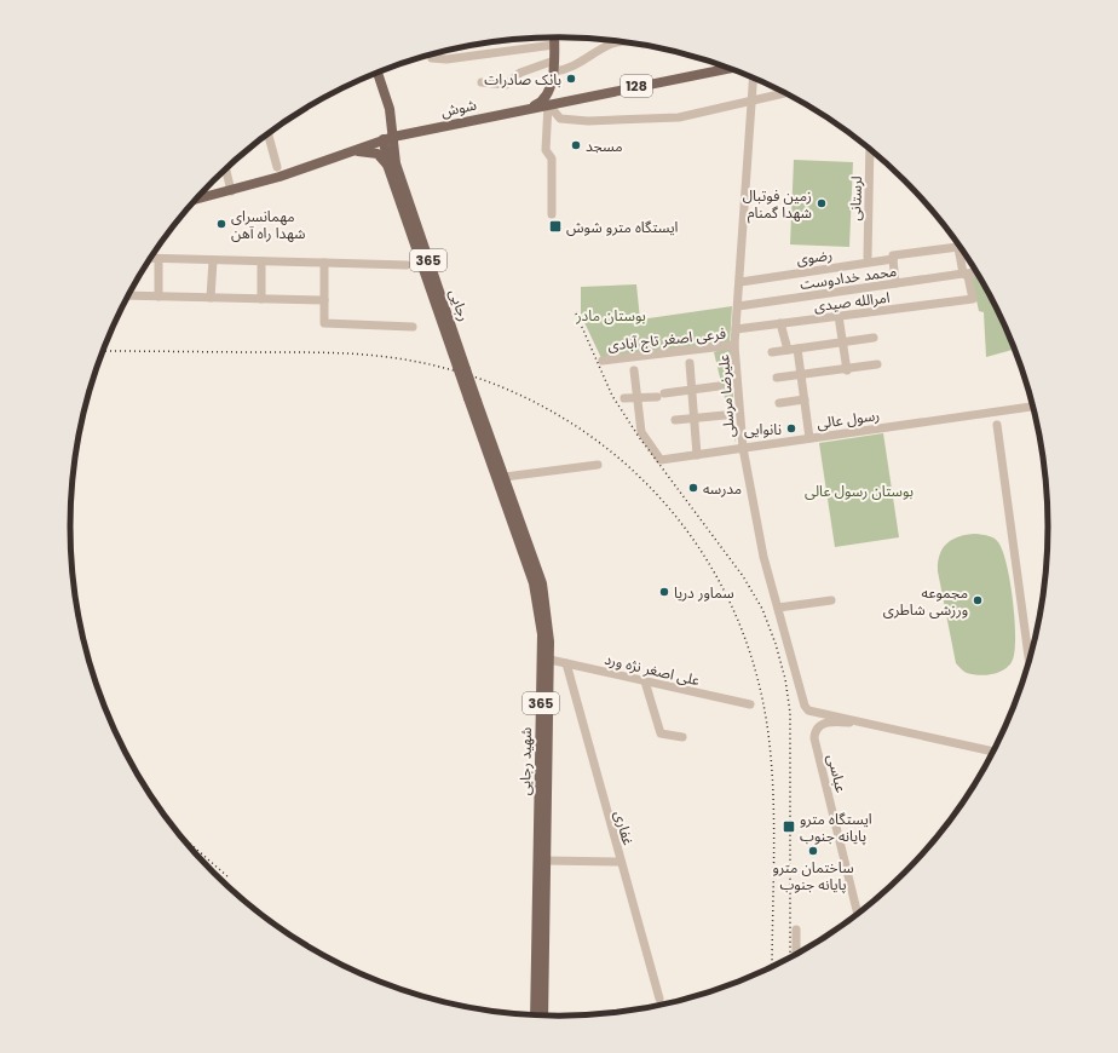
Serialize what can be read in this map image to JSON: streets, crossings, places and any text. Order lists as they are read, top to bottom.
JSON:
{
  "streets": {
    "main road": [
      "128",
      "شوش",
      "365",
      "رجایی",
      "شهید رجایی"
    ],
    "street": [
      "لرستانی",
      "رضوی",
      "محمد خدادوست",
      "امرالله صیدی",
      "فرعی اصغر تاج آبادی",
      "علیرضا مرسلی",
      "رسول عالی",
      "علی اصغر نژه ورد",
      "عباسی",
      "غفاری"
    ]
  },
  "crossings": [
    ["شوش", "365"],
    ["رضوی", "علیرضا مرسلی"],
    ["365", "رجایی"],
    ["محمد خدادوست", "امرالله صیدی"],
    ["محمد خدادوست", "علیرضا مرسلی"],
    ["امرالله صیدی", "علیرضا مرسلی"],
    ["رجایی", "شهید رجایی"],
    ["فرعی اصغر تاج آبادی", "علیرضا مرسلی"],
    ["علیرضا مرسلی", "رسول عالی"],
    ["علیرضا مرسلی", "عباسی"],
    ["علی اصغر نژه ورد", "شهید رجایی"],
    ["علی اصغر نژه ورد", "غفاری"]
  ],
  "parks": ["بوستان مادر", "بوستان رسول عالی"],
  "places": {
    "other": [
      "بانک صادرات",
      "مسجد",
      "زمین فوتبال شهدا گمنام",
      "مهمانسرای شهدا راه آهن",
      "نانوایی",
      "مدرسه",
      "سماور دریا",
      "مجموعه ورزشی شاطری",
      "ساختمان مترو پایانه جنوب"
    ],
    "transit": ["ایستگاه مترو شوش", "ایستگاه مترو پایانه جنوب"]
  }
}
